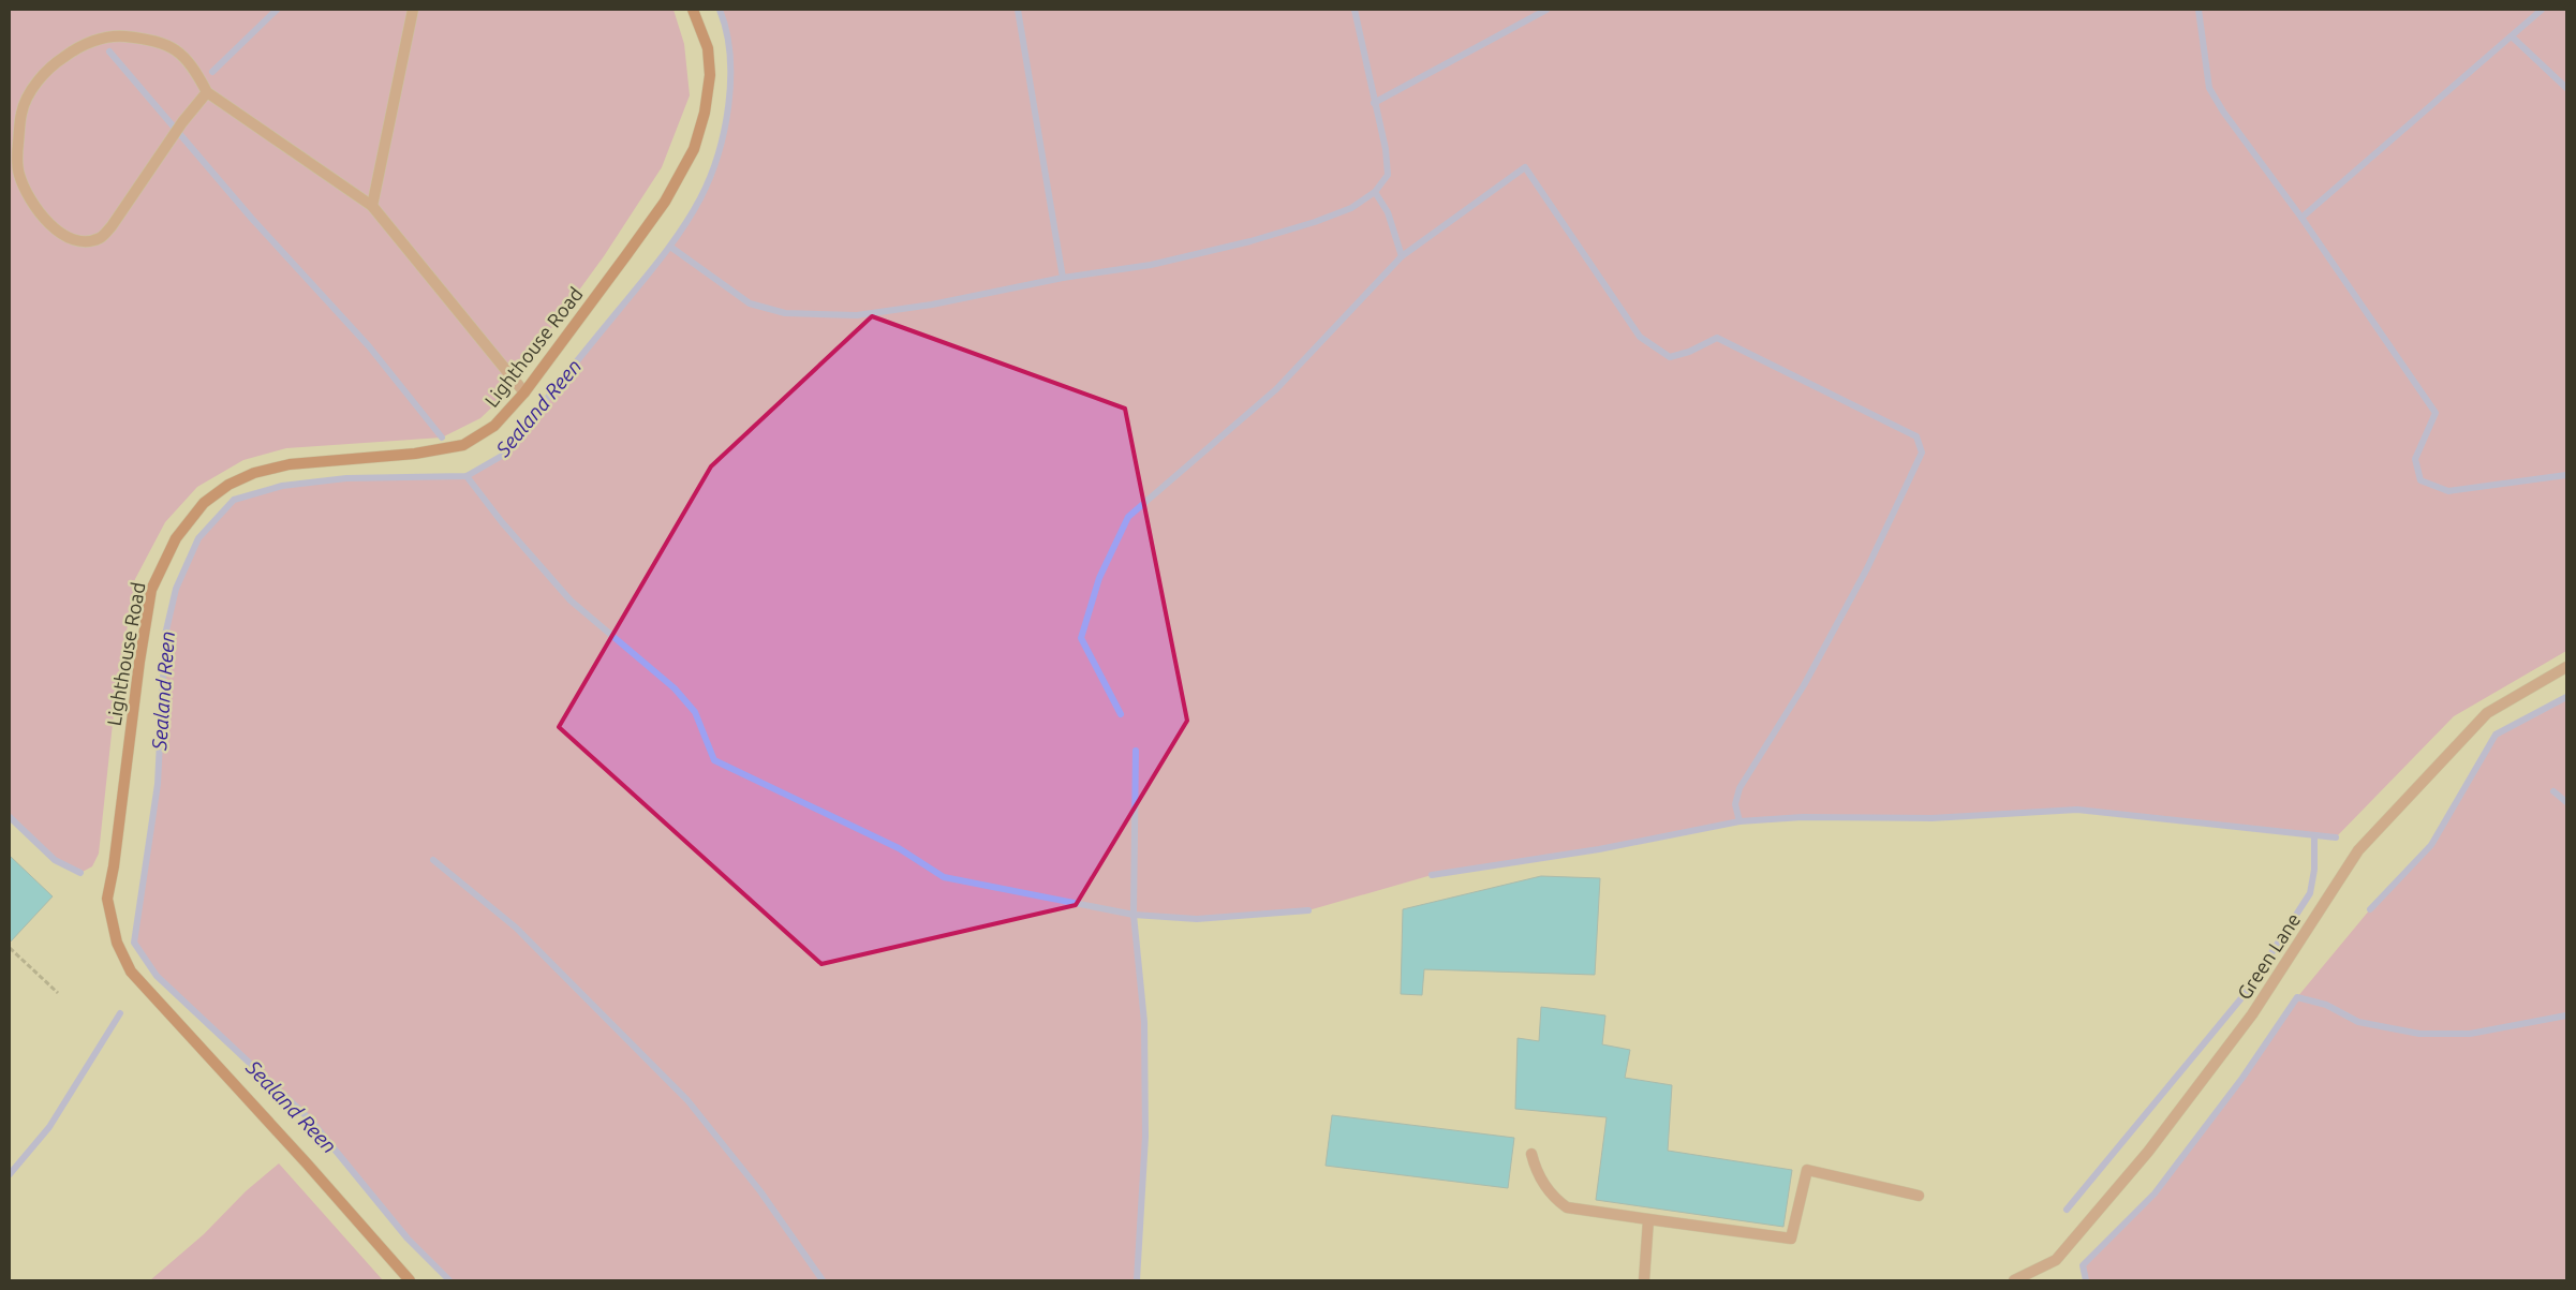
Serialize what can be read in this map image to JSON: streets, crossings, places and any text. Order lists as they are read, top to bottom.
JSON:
{
  "streets": {
    "main road": ["Lighthouse Road"],
    "street": ["Green Lane"]
  },
  "water": ["Sealand Reen"]
}
